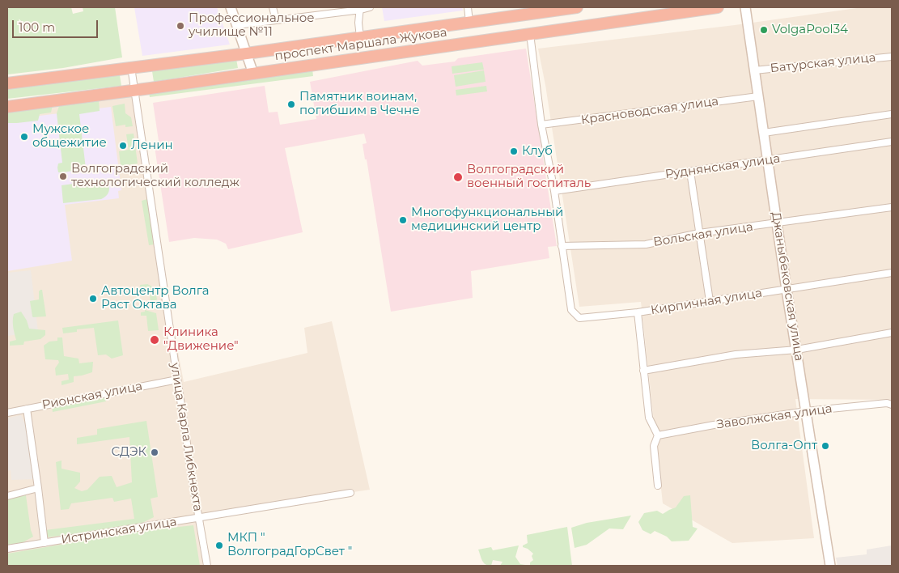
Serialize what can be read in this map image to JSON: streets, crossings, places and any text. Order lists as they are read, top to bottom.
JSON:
{
  "streets": {
    "highway": ["проспект Маршала Жукова"],
    "main road": ["Джаныбековская улица"],
    "street": [
      "Батурская улица",
      "Красноводская улица",
      "Руднянская улица",
      "Вольская улица",
      "Кирпичная улица",
      "Рионская улица",
      "Заволжская улица",
      "улица Карла Либкнехта",
      "Истринская улица"
    ]
  },
  "crossings": [
    ["проспект Маршала Жукова", "улица Карла Либкнехта"],
    ["Батурская улица", "Джаныбековская улица"],
    ["Красноводская улица", "Джаныбековская улица"],
    ["Руднянская улица", "Джаныбековская улица"],
    ["Вольская улица", "Джаныбековская улица"],
    ["Вольская улица", "Кирпичная улица"],
    ["Джаныбековская улица", "Кирпичная улица"],
    ["Джаныбековская улица", "Заволжская улица"],
    ["Рионская улица", "улица Карла Либкнехта"],
    ["улица Карла Либкнехта", "Истринская улица"]
  ],
  "places": [
    "Профессиональное училище №11",
    "VolgaPool34",
    "Памятник воинам, погибшим в Чечне",
    "Мужское общежитие",
    "Ленин",
    "Клуб",
    "Волгоградский технологический колледж",
    "Волгоградский военный госпиталь",
    "Многофункциональный медицинский центр",
    "Автоцентр Волга Раст Октава",
    "Клиника \"Движение\"",
    "Волга-Опт",
    "СДЭК",
    "МКП \" ВолгоградГорСвет \""
  ],
  "scale_bar": "100 m"
}
